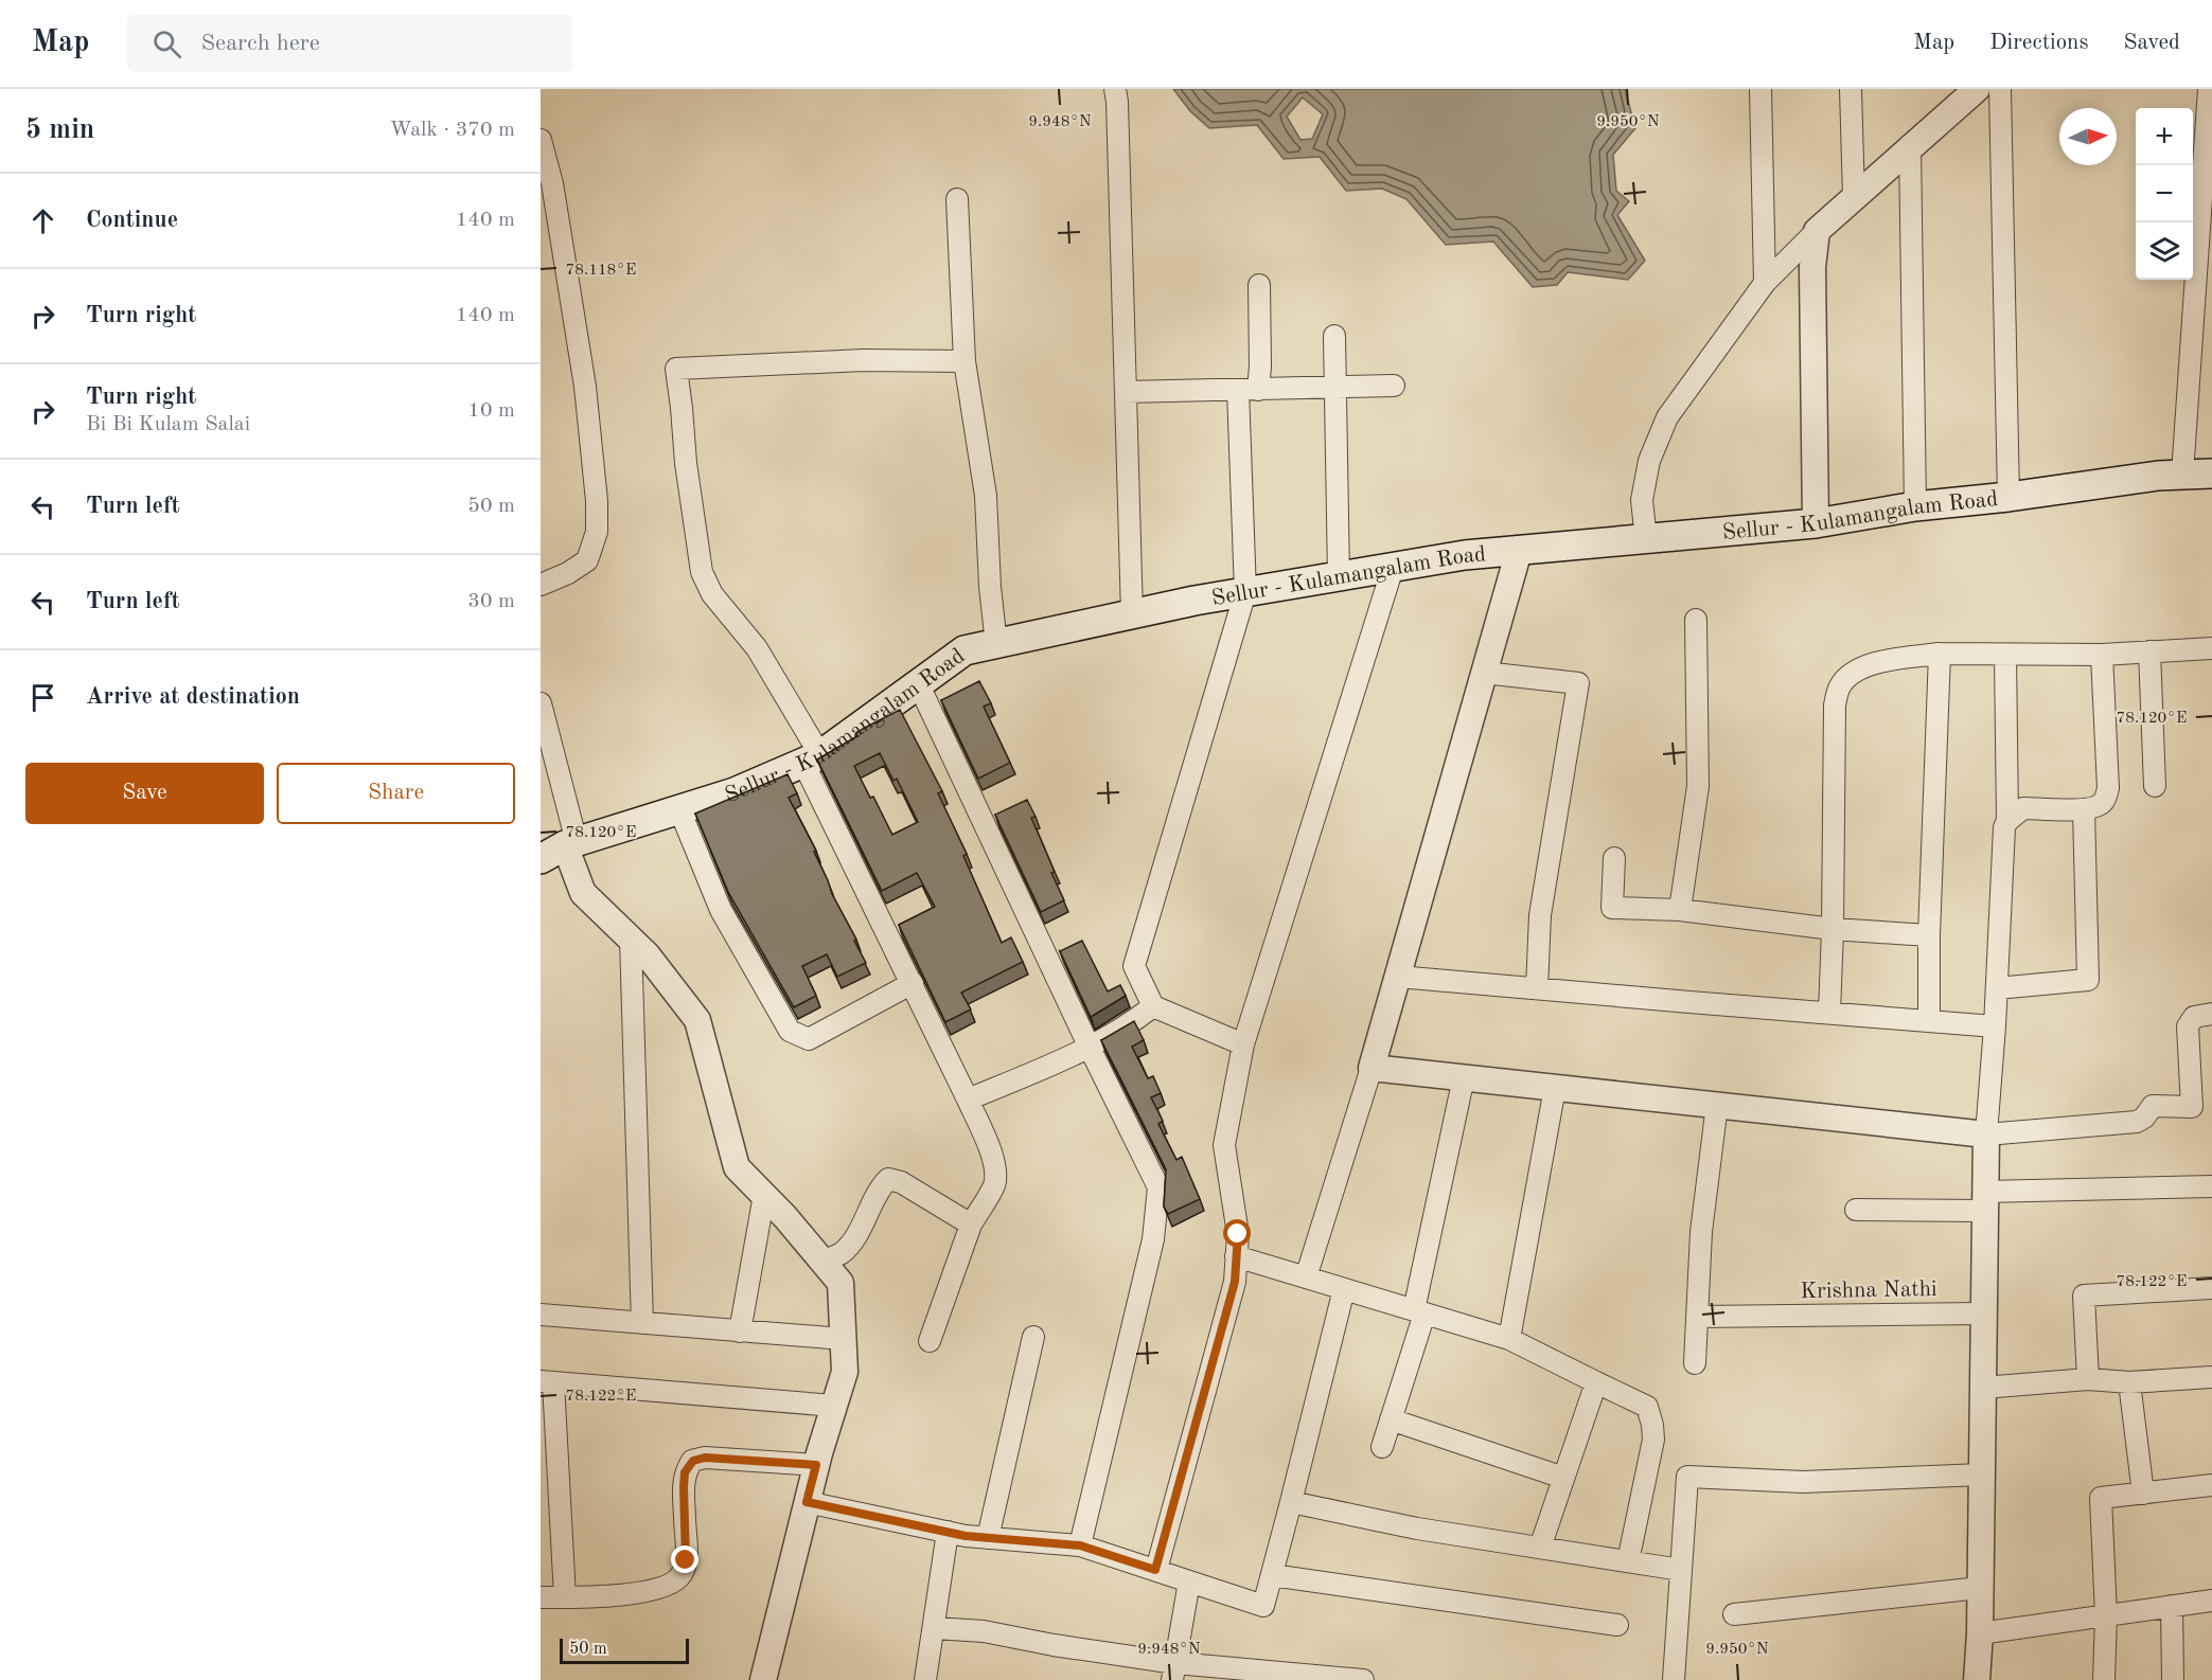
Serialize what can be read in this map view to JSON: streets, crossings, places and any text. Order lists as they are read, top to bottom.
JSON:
{
  "streets": {
    "main road": ["Sellur - Kulamangalam Road"],
    "street": ["Krishna Nathi"]
  },
  "scale_bar": "50 m",
  "north": "right",
  "page": {
    "header": "Map",
    "search": "Search here",
    "nav": ["Map", "Directions", "Saved"],
    "heading": ["5 min", "Walk · 370 m"],
    "map_buttons": ["+", "−"],
    "list": [
      ["Continue", "140 m"],
      ["Turn right", "140 m"],
      ["Turn right", "Bi Bi Kulam Salai", "10 m"],
      ["Turn left", "50 m"],
      ["Turn left", "30 m"],
      "Arrive at destination"
    ],
    "buttons": ["Save", "Share"],
    "scale": "50 m"
  },
  "coordinates": [
    "9.948°N",
    "9.950°N",
    "78.118°E",
    "78.120°E",
    "78.122°E"
  ]
}
